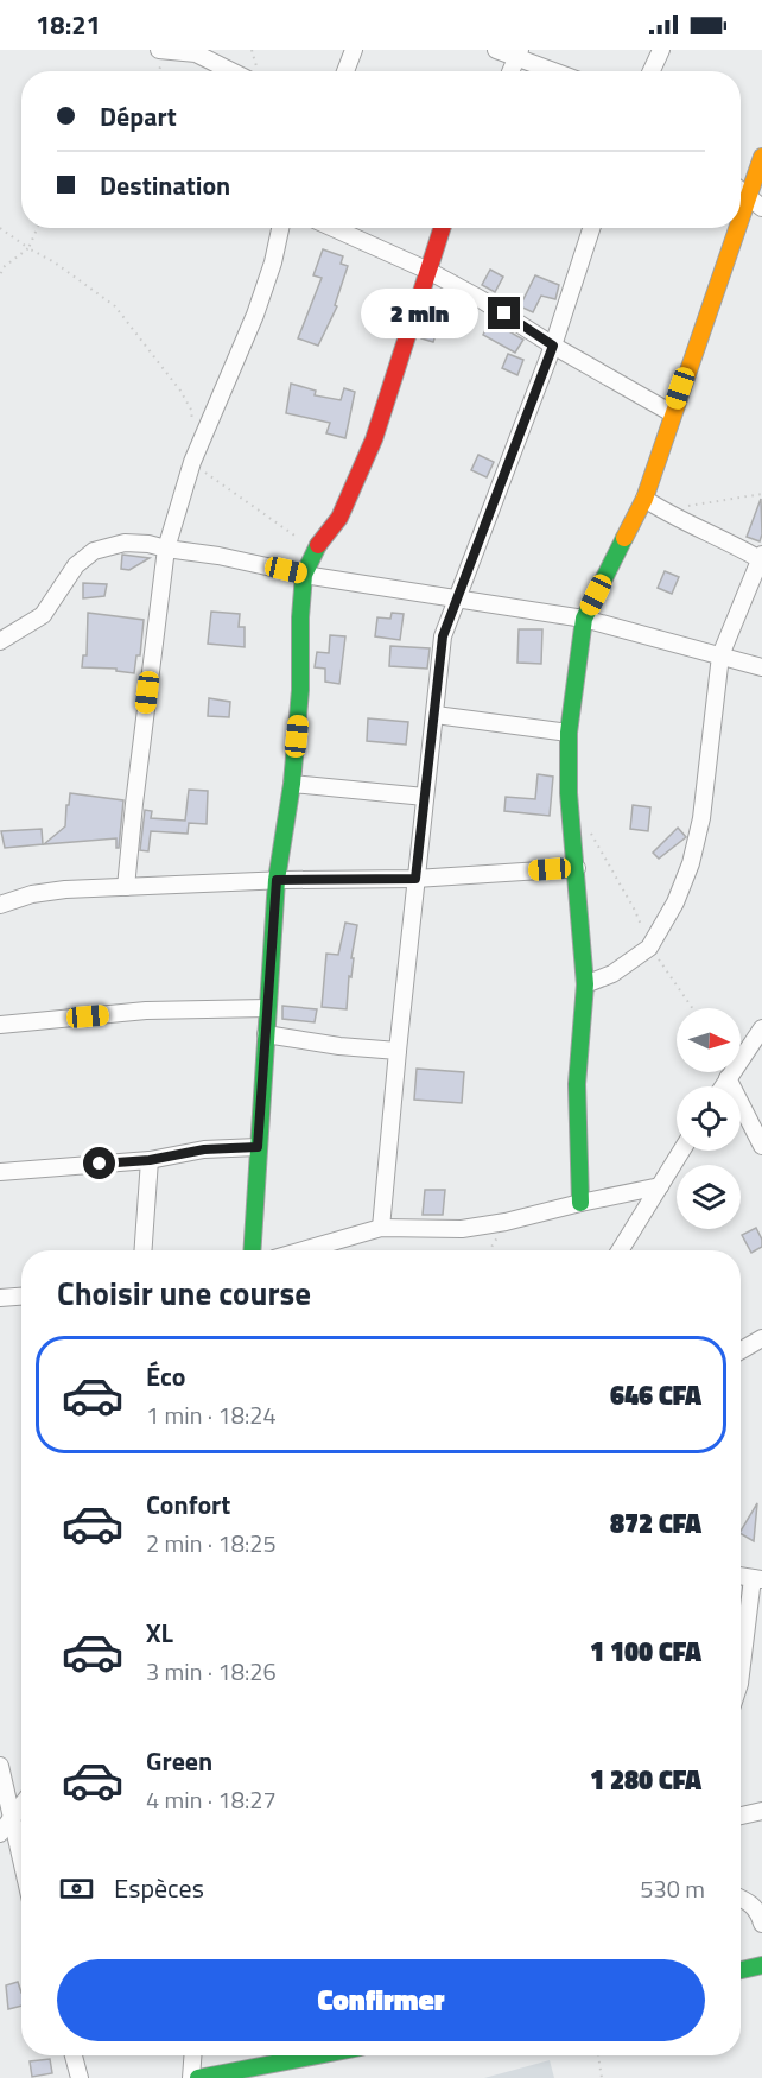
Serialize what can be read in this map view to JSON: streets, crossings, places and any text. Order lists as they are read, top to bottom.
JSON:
{
  "north": "right",
  "page": {
    "status": "18:21",
    "banner": ["Départ", "Destination"],
    "bubble": "2 min",
    "heading": "Choisir une course",
    "list": [
      {
        "name": "Éco",
        "note": "1 min · 18:24",
        "value": "646 CFA"
      },
      {
        "name": "Confort",
        "note": "2 min · 18:25",
        "value": "872 CFA"
      },
      {
        "name": "XL",
        "note": "3 min · 18:26",
        "value": "1 100 CFA"
      },
      {
        "name": "Green",
        "note": "4 min · 18:27",
        "value": "1 280 CFA"
      }
    ],
    "pay": ["Espèces", "530 m"],
    "buttons": "Confirmer"
  }
}
